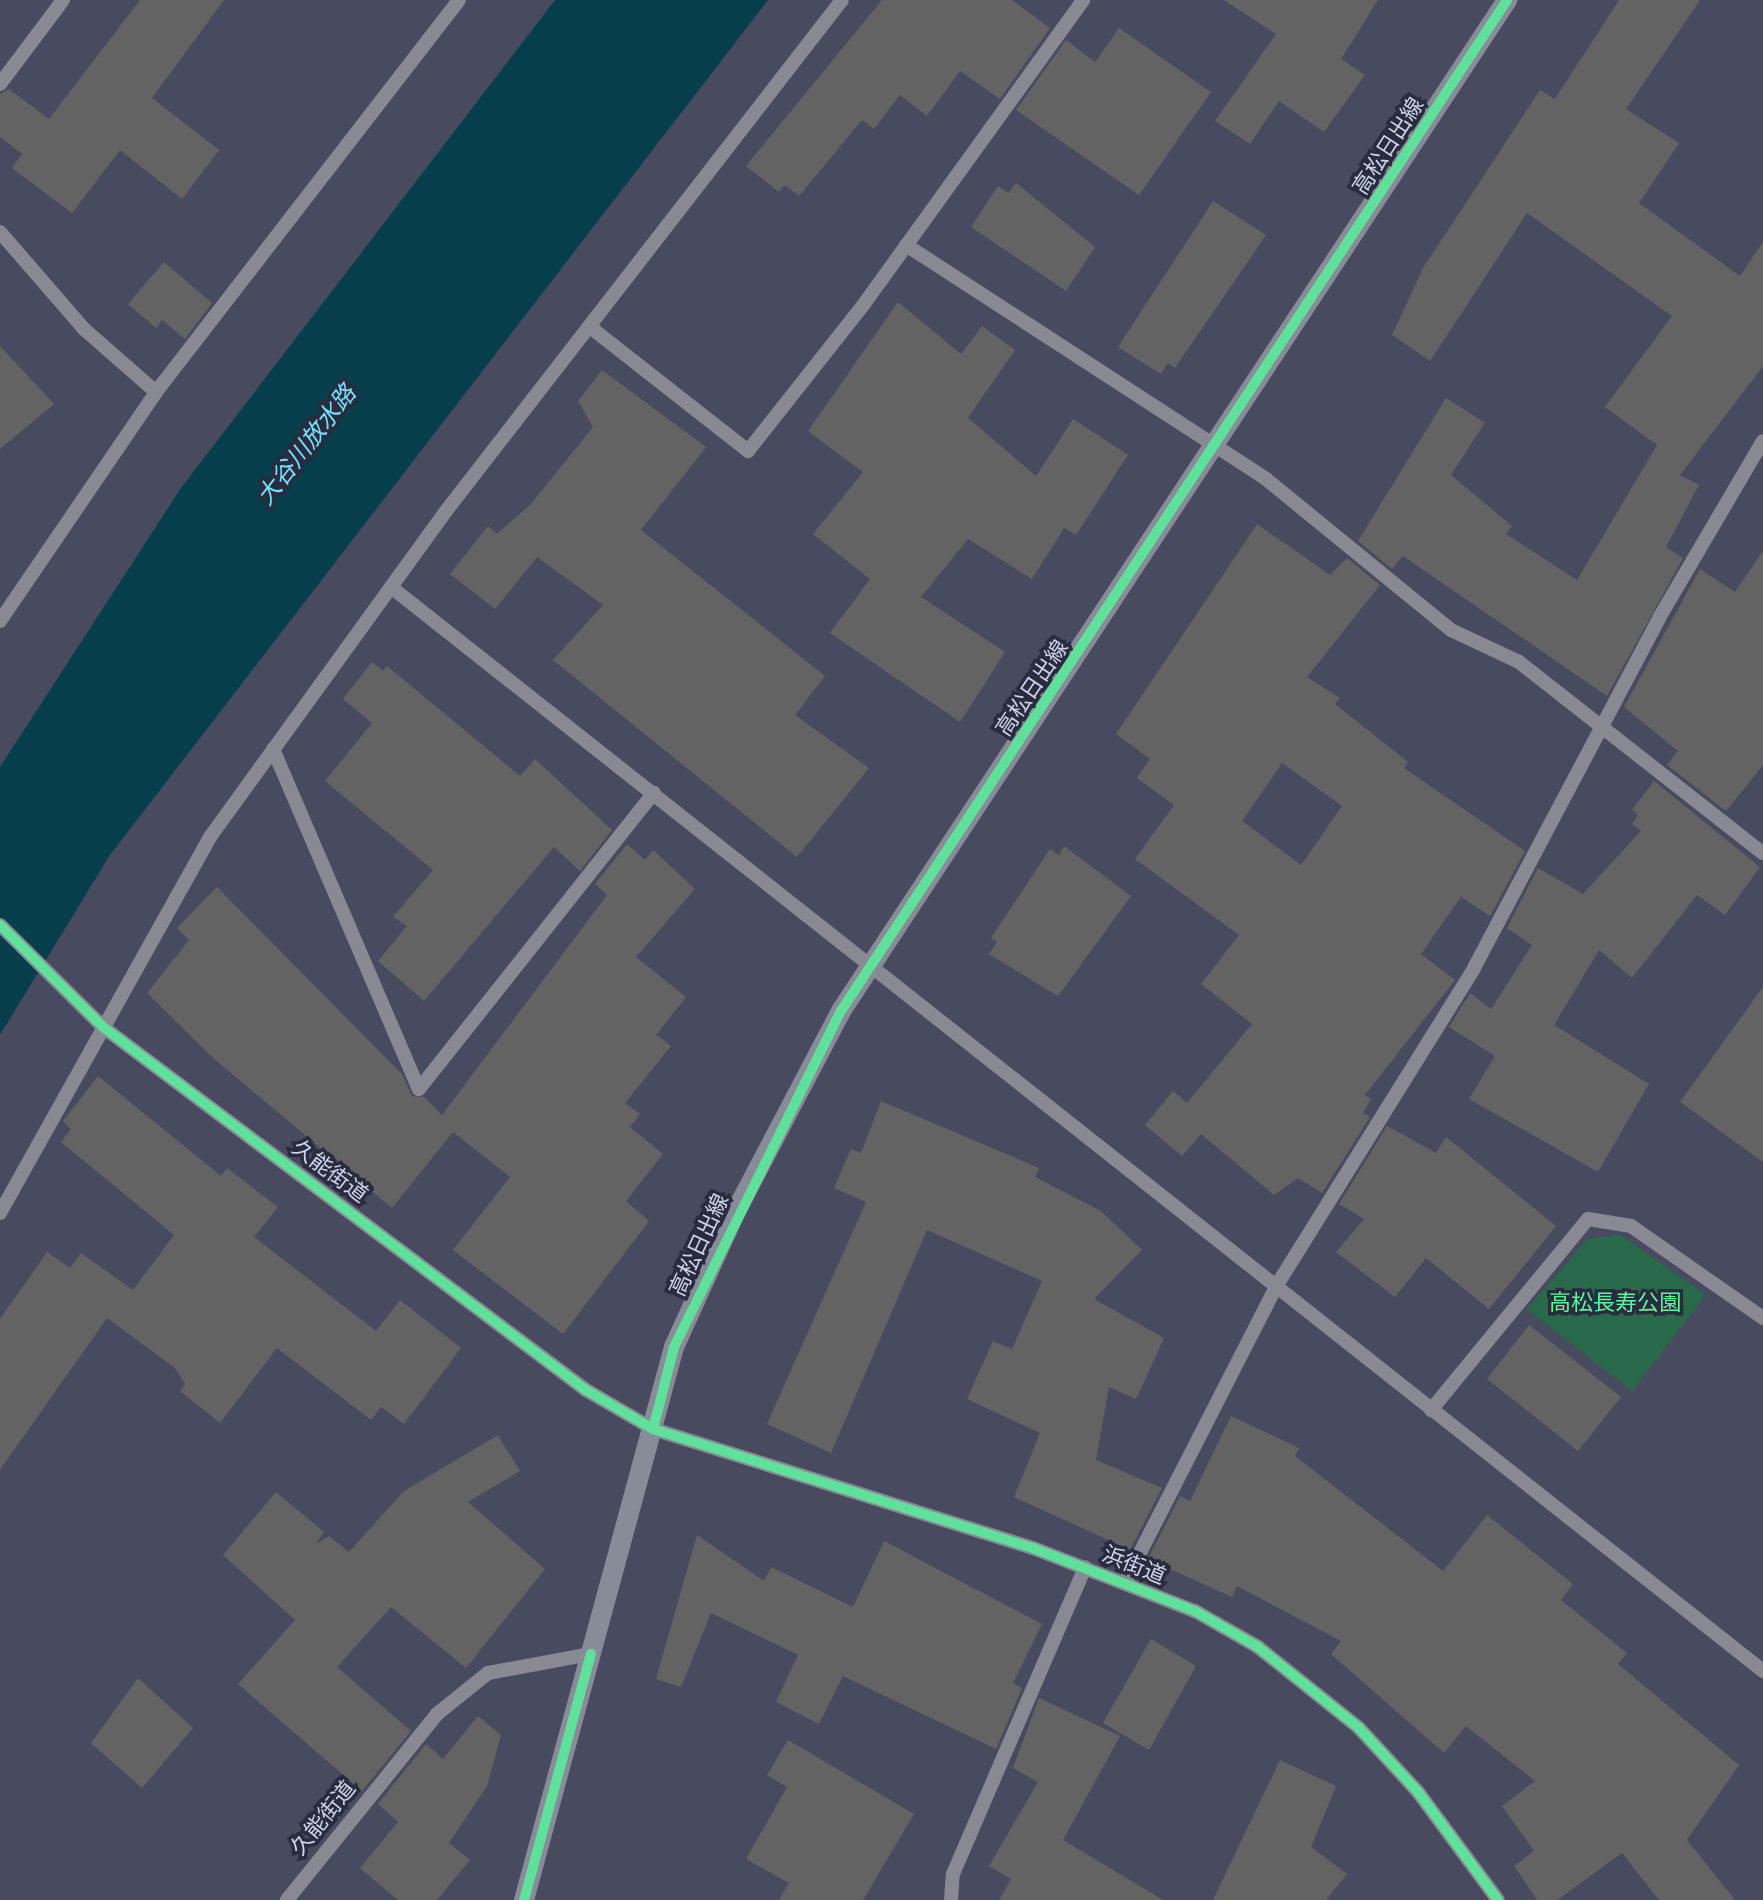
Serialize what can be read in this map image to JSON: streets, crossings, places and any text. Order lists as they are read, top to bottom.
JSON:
{
  "streets": {
    "main road": ["高松日出線"],
    "street": ["久能街道", "浜街道"]
  },
  "crossings": [
    ["高松日出線", "久能街道"],
    ["高松日出線", "浜街道"],
    ["久能街道", "浜街道"]
  ],
  "water": ["大谷川放水路"],
  "parks": ["高松長寿公園"]
}
